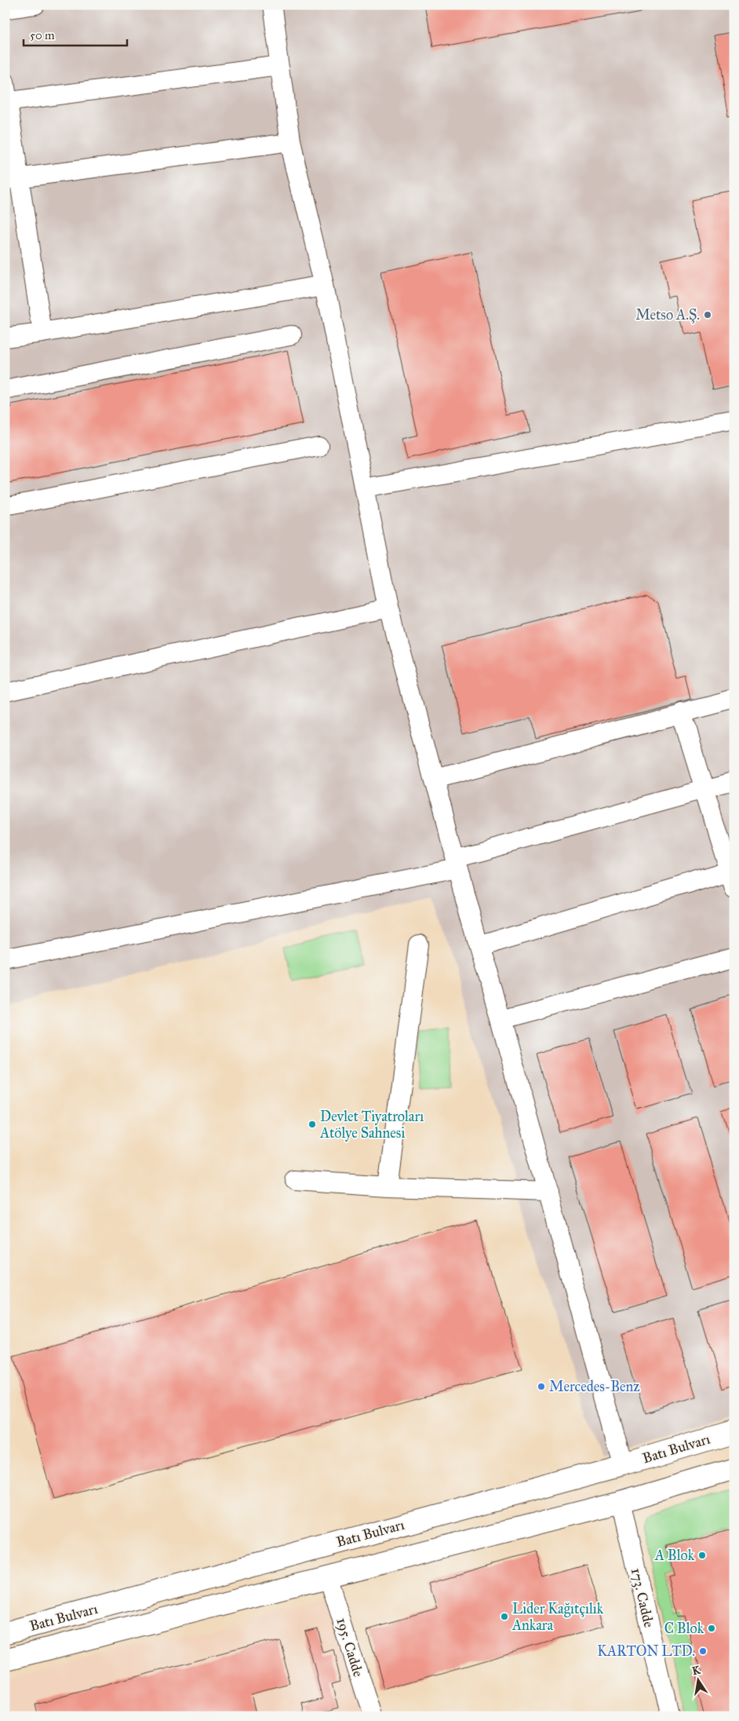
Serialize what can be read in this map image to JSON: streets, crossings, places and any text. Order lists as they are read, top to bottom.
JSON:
{
  "streets": {
    "main road": ["Batı Bulvarı"],
    "street": ["173. Cadde", "195. Cadde"]
  },
  "crossings": [
    ["Batı Bulvarı", "173. Cadde"],
    ["Batı Bulvarı", "195. Cadde"]
  ],
  "places": [
    "Metso A.Ş.",
    "Devlet Tiyatroları Atölye Sahnesi",
    "Mercedes-Benz",
    "A Blok",
    "Lider Kağıtçılık Ankara",
    "C Blok",
    "KARTON LTD."
  ],
  "scale_bar": "50 m",
  "north": "top"
}
